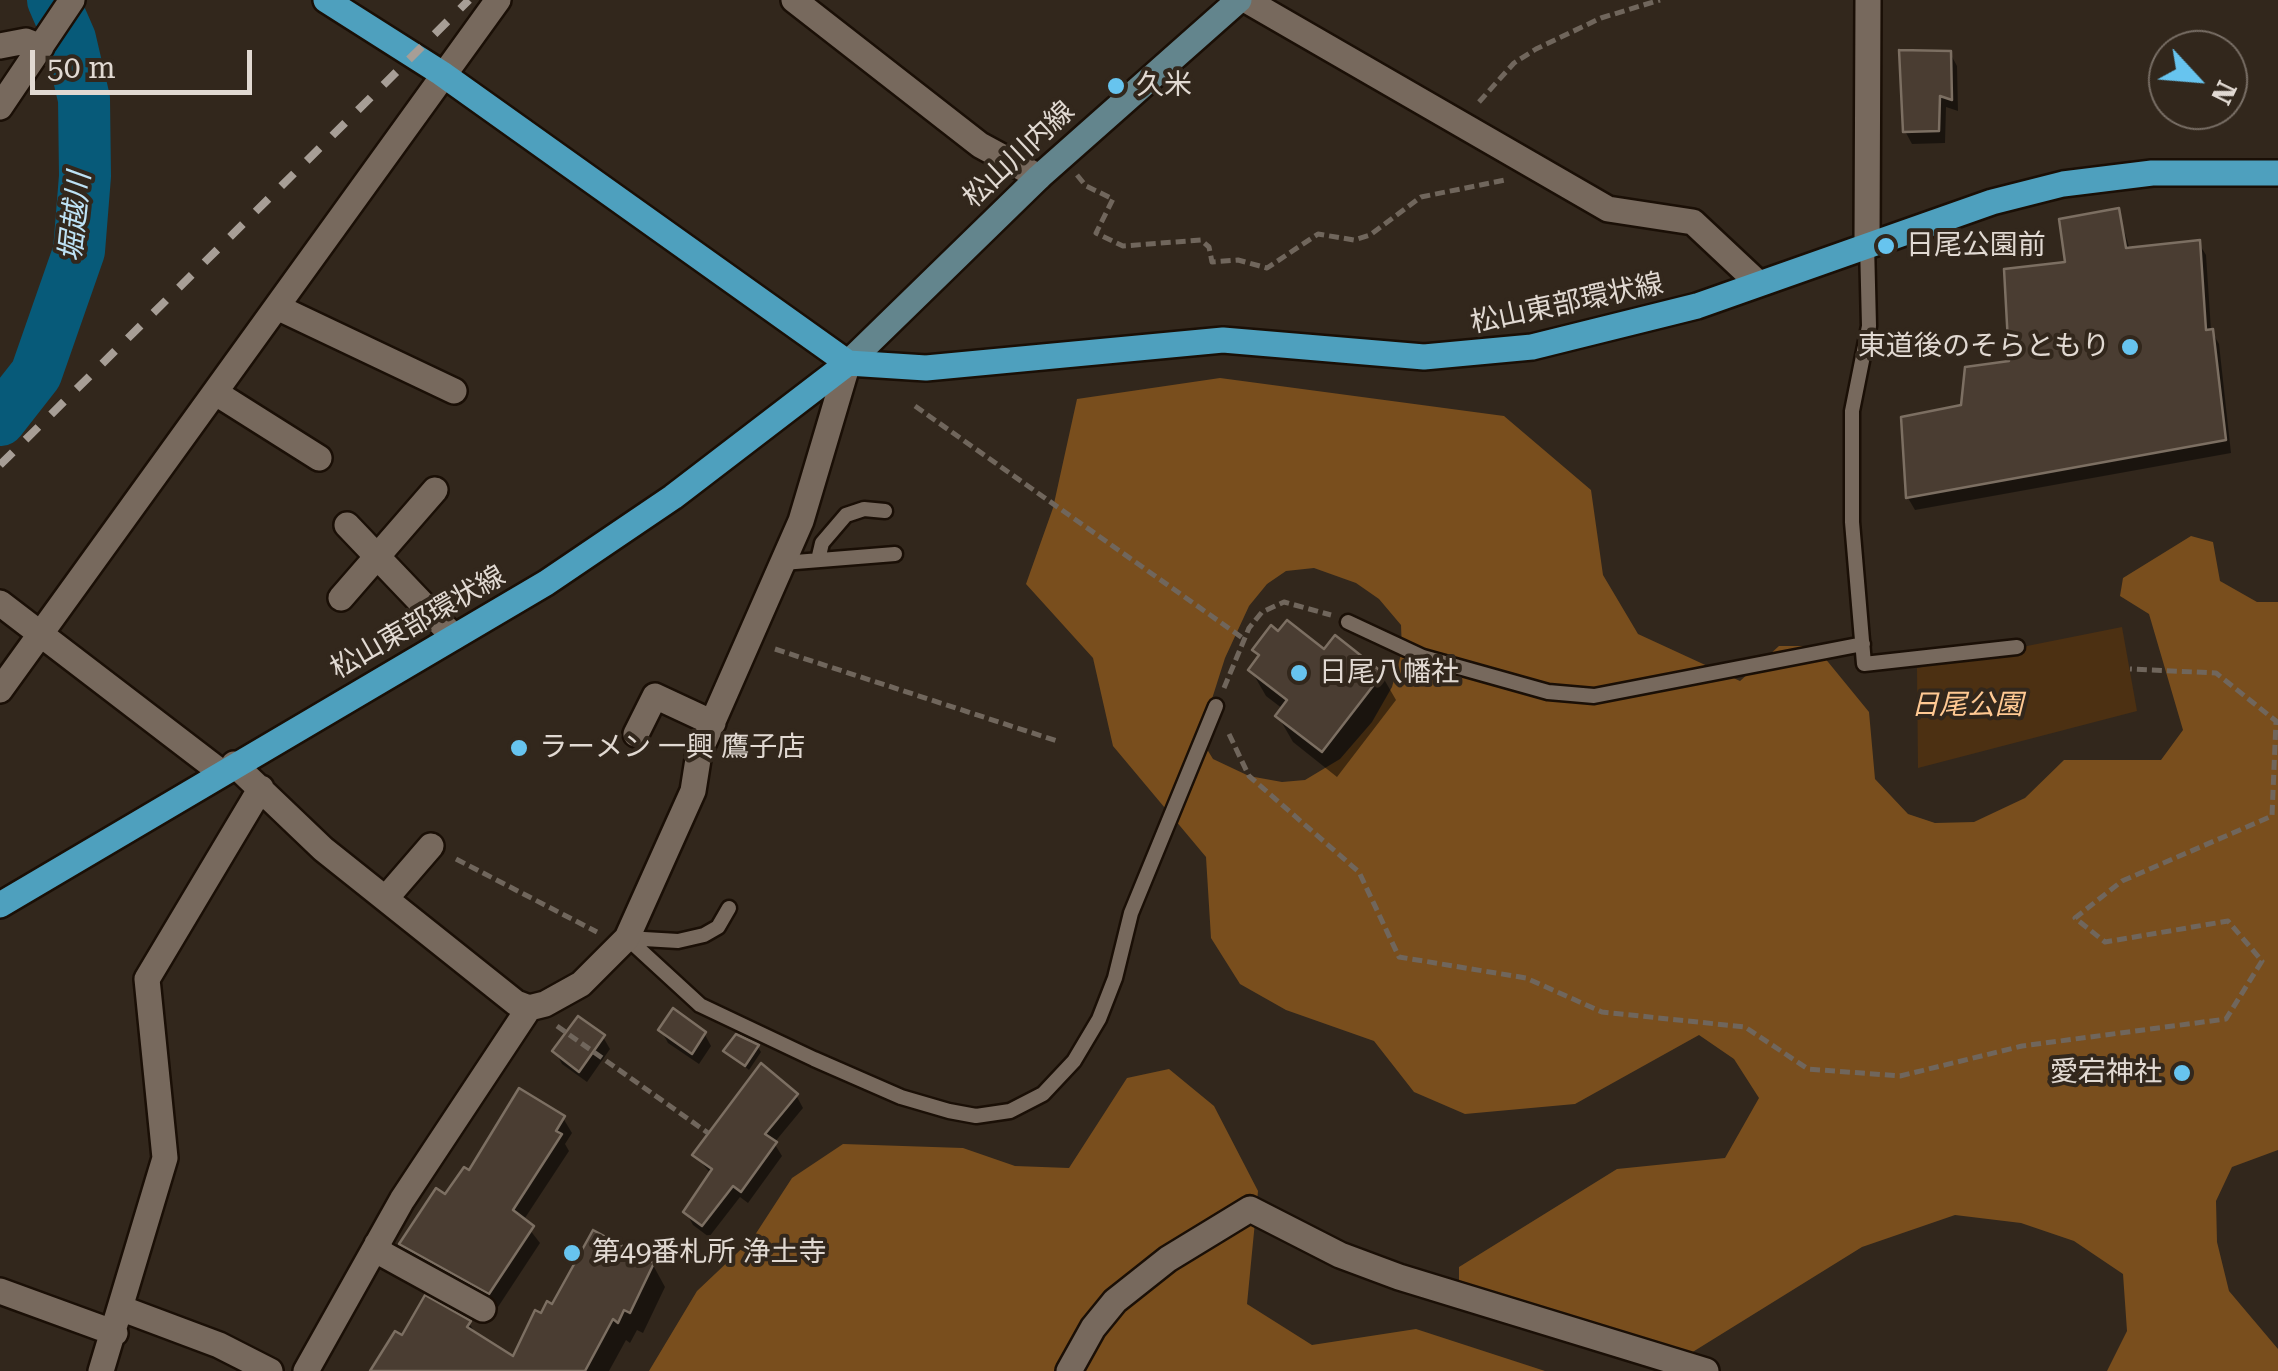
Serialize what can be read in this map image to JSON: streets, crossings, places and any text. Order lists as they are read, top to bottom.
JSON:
{
  "streets": {
    "main road": ["松山川内線", "松山東部環状線"]
  },
  "crossings": [
    ["松山川内線", "松山東部環状線"]
  ],
  "water": ["堀越川"],
  "parks": ["日尾公園"],
  "places": [
    "久米",
    "日尾公園前",
    "東道後のそらともり",
    "日尾八幡社",
    "ラーメン 一興 鷹子店",
    "愛宕神社",
    "第49番札所 浄土寺"
  ],
  "scale_bar": "50 m",
  "north": "bottom right"
}
